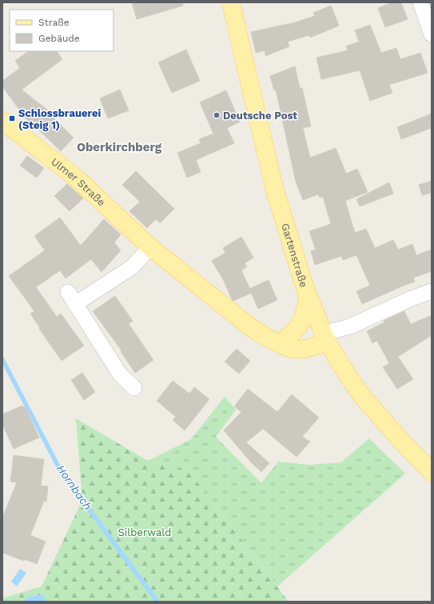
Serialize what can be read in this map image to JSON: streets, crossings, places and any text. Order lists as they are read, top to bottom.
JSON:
{
  "streets": {
    "main road": ["Ulmer Straße", "Gartenstraße"]
  },
  "crossings": [
    ["Ulmer Straße", "Gartenstraße"]
  ],
  "districts": ["Oberkirchberg"],
  "water": ["Hornbach"],
  "parks": ["Silberwald"],
  "places": {
    "other": ["Deutsche Post"],
    "transit": ["Schlossbrauerei (Steig 1)"]
  },
  "legend": ["Straße", "Gebäude"]
}
